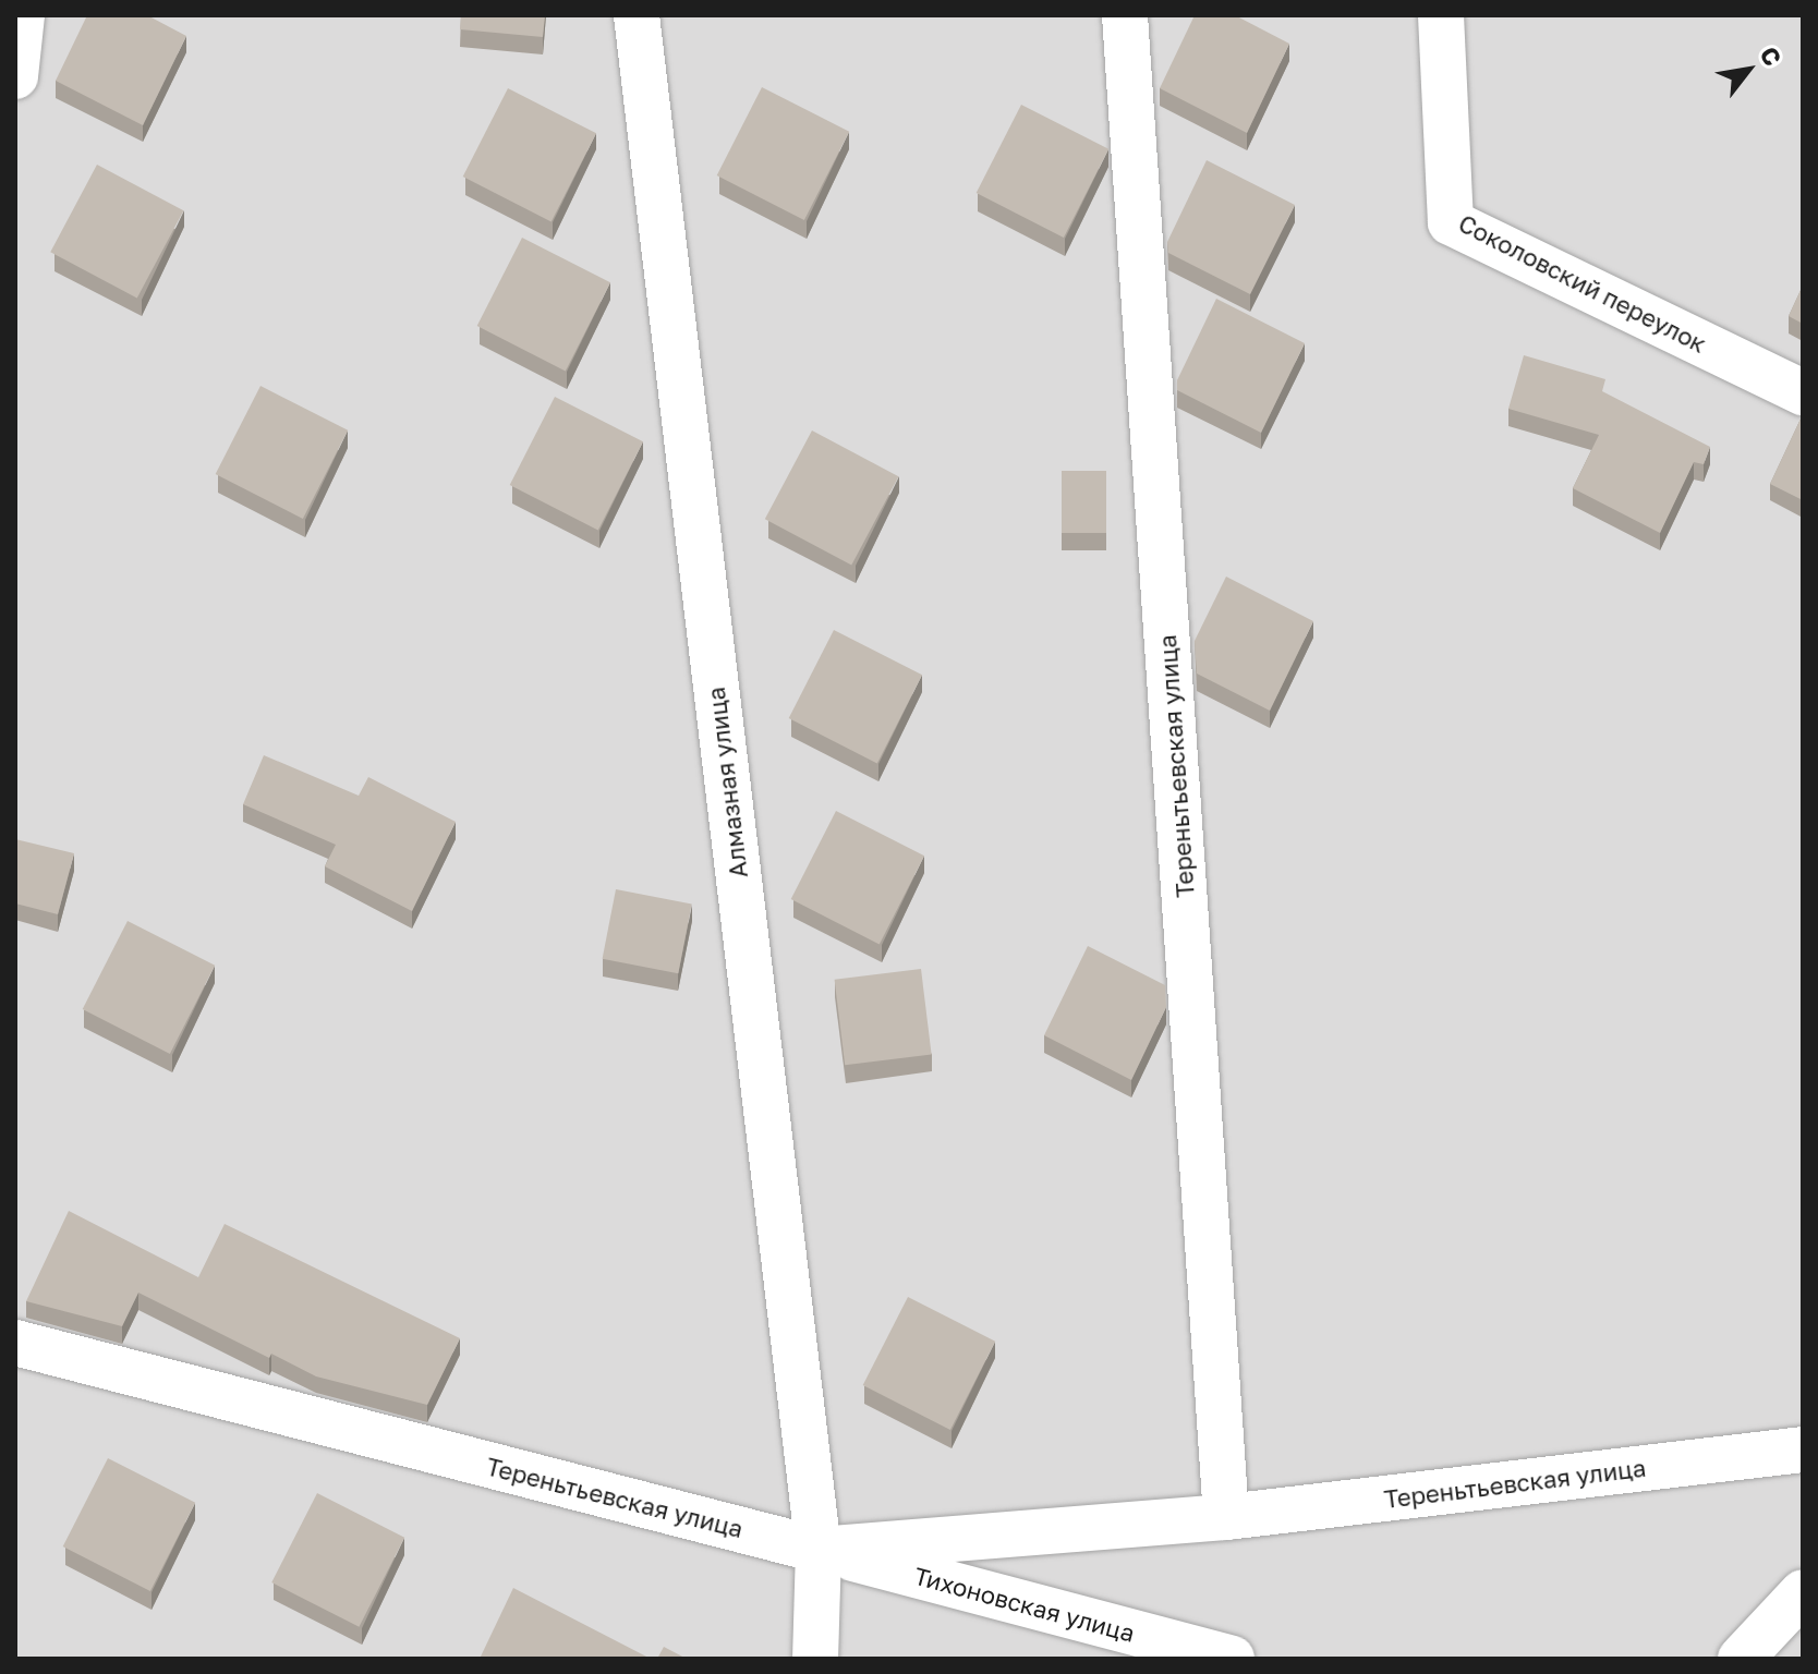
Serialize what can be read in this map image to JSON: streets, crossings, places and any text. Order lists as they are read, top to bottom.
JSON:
{
  "streets": {
    "street": [
      "Соколовский переулок",
      "Тереньтьевская улица",
      "Алмазная улица",
      "Тихоновская улица"
    ]
  },
  "crossings": [
    ["Тереньтьевская улица", "Алмазная улица"],
    ["Тереньтьевская улица", "Тихоновская улица"],
    ["Алмазная улица", "Тихоновская улица"]
  ],
  "north": "top right"
}
